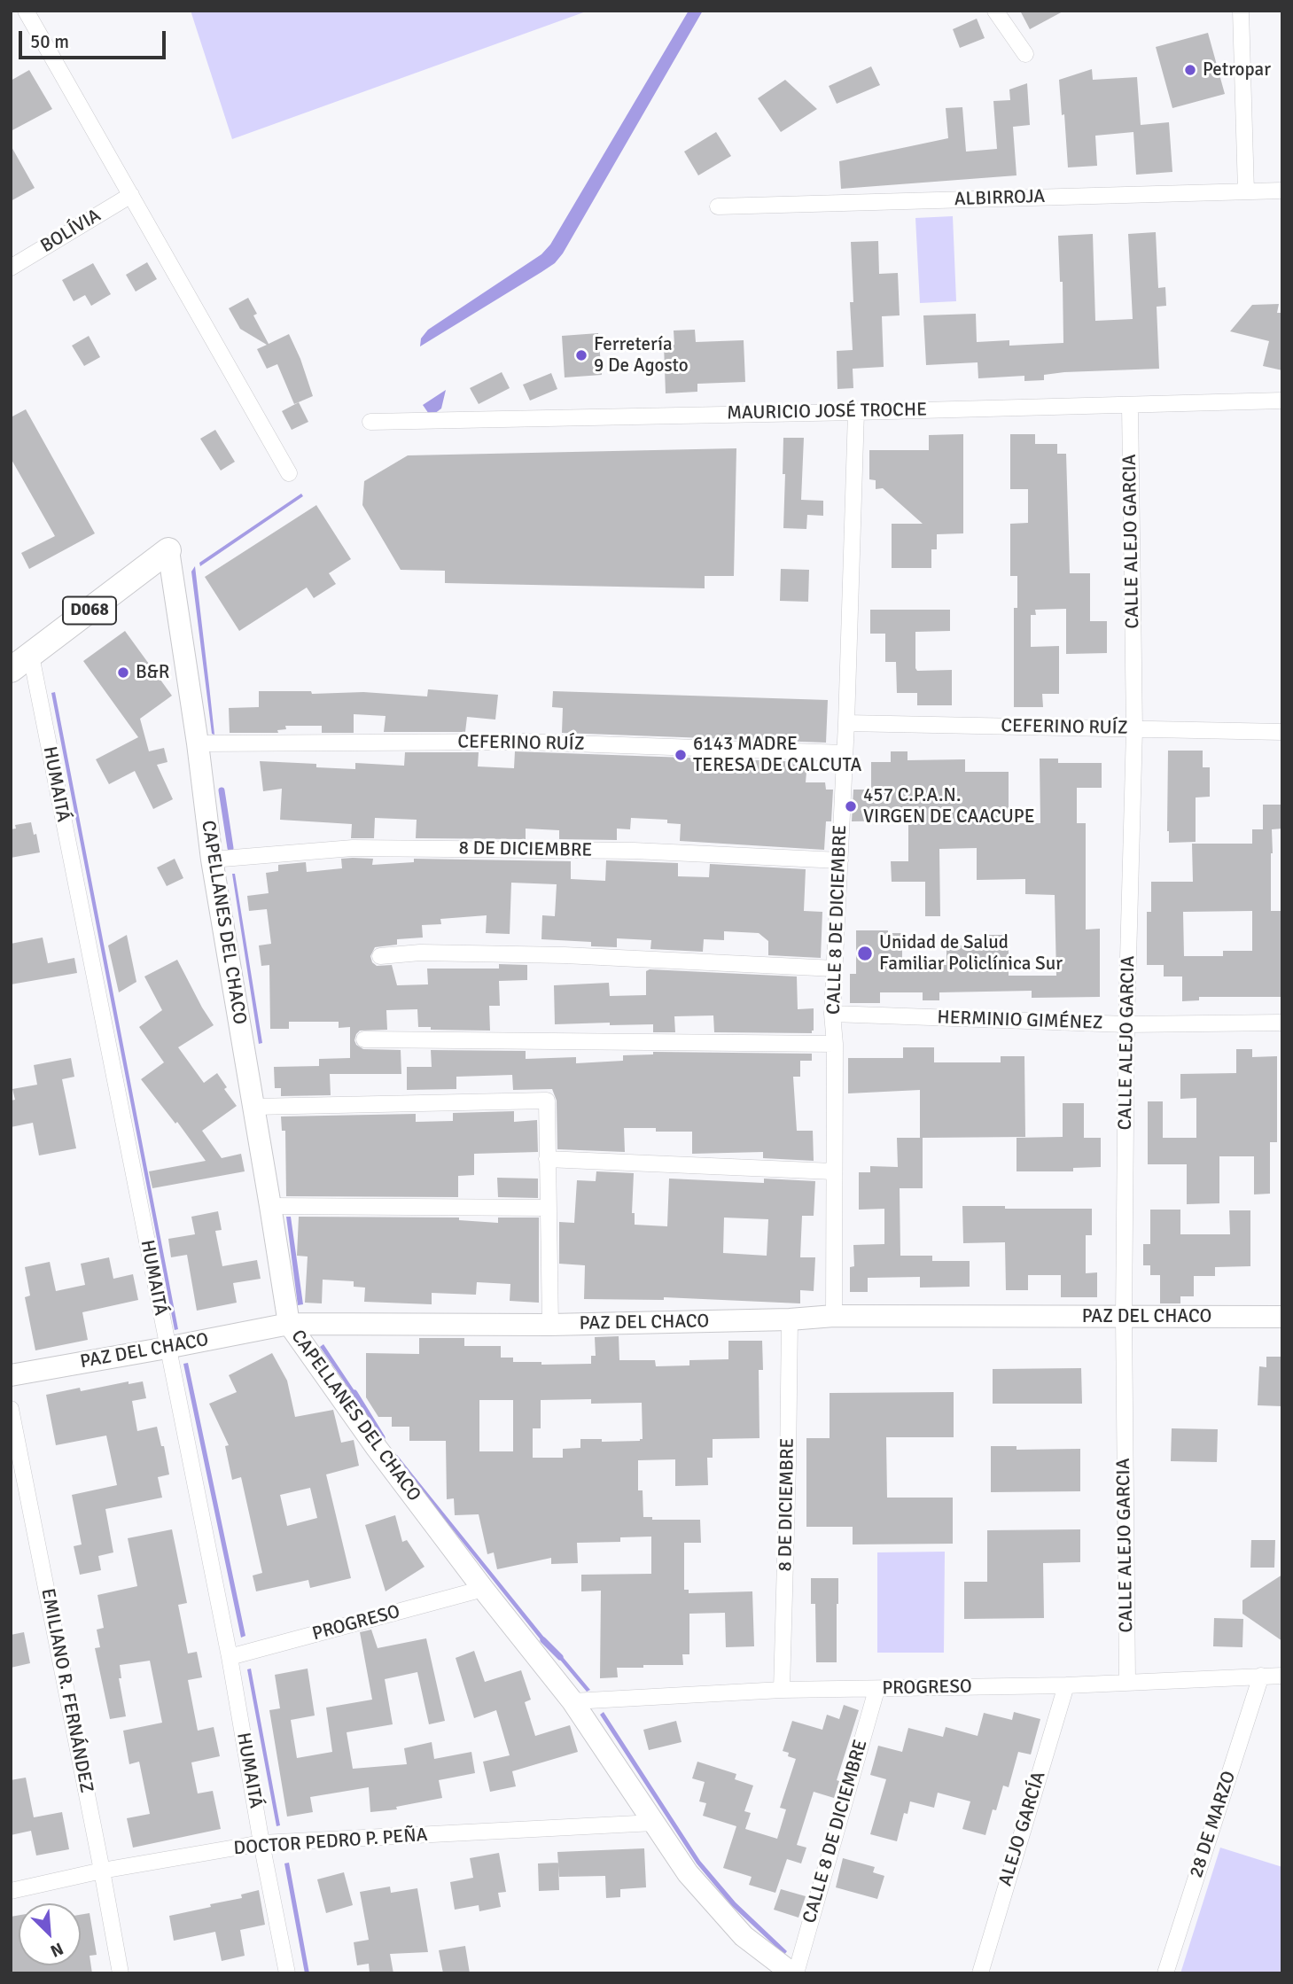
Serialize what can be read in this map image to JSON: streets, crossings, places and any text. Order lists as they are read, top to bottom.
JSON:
{
  "streets": {
    "main road": ["D068"],
    "street": [
      "ALBIRROJA",
      "BOLÍVIA",
      "MAURICIO JOSÉ TROCHE",
      "CALLE ALEJO GARCIA",
      "CEFERINO RUÍZ",
      "HUMAITÁ",
      "8 DE DICIEMBRE",
      "CALLE 8 DE DICIEMBRE",
      "CAPELLANES DEL CHACO",
      "HERMINIO GIMÉNEZ",
      "PAZ DEL CHACO",
      "PROGRESO",
      "EMILIANO R. FERNÁNDEZ",
      "28 DE MARZO",
      "ALEJO GARCÍA",
      "DOCTOR PEDRO P. PEÑA"
    ]
  },
  "crossings": [
    ["MAURICIO JOSÉ TROCHE", "CALLE ALEJO GARCIA"],
    ["MAURICIO JOSÉ TROCHE", "CALLE 8 DE DICIEMBRE"],
    ["CALLE ALEJO GARCIA", "CEFERINO RUÍZ"],
    ["CALLE ALEJO GARCIA", "HERMINIO GIMÉNEZ"],
    ["CALLE ALEJO GARCIA", "PAZ DEL CHACO"],
    ["CALLE ALEJO GARCIA", "PROGRESO"],
    ["D068", "HUMAITÁ"],
    ["D068", "CAPELLANES DEL CHACO"],
    ["CEFERINO RUÍZ", "CALLE 8 DE DICIEMBRE"],
    ["CEFERINO RUÍZ", "CAPELLANES DEL CHACO"],
    ["HUMAITÁ", "PAZ DEL CHACO"],
    ["HUMAITÁ", "PROGRESO"],
    ["HUMAITÁ", "DOCTOR PEDRO P. PEÑA"],
    ["8 DE DICIEMBRE", "CALLE 8 DE DICIEMBRE"],
    ["8 DE DICIEMBRE", "CAPELLANES DEL CHACO"],
    ["8 DE DICIEMBRE", "PAZ DEL CHACO"],
    ["8 DE DICIEMBRE", "PROGRESO"],
    ["CALLE 8 DE DICIEMBRE", "CAPELLANES DEL CHACO"],
    ["CALLE 8 DE DICIEMBRE", "HERMINIO GIMÉNEZ"],
    ["CALLE 8 DE DICIEMBRE", "PAZ DEL CHACO"],
    ["CALLE 8 DE DICIEMBRE", "PROGRESO"],
    ["CAPELLANES DEL CHACO", "PAZ DEL CHACO"],
    ["CAPELLANES DEL CHACO", "PROGRESO"],
    ["CAPELLANES DEL CHACO", "DOCTOR PEDRO P. PEÑA"],
    ["PROGRESO", "28 DE MARZO"],
    ["PROGRESO", "ALEJO GARCÍA"],
    ["EMILIANO R. FERNÁNDEZ", "DOCTOR PEDRO P. PEÑA"]
  ],
  "places": [
    "Petropar",
    "Ferretería 9 De Agosto",
    "B&R",
    "6143 MADRE TERESA DE CALCUTA",
    "457 C.P.A.N. VIRGEN DE CAACUPE",
    "Unidad de Salud Familiar Policlínica Sur"
  ],
  "scale_bar": "50 m",
  "north": "bottom right"
}
